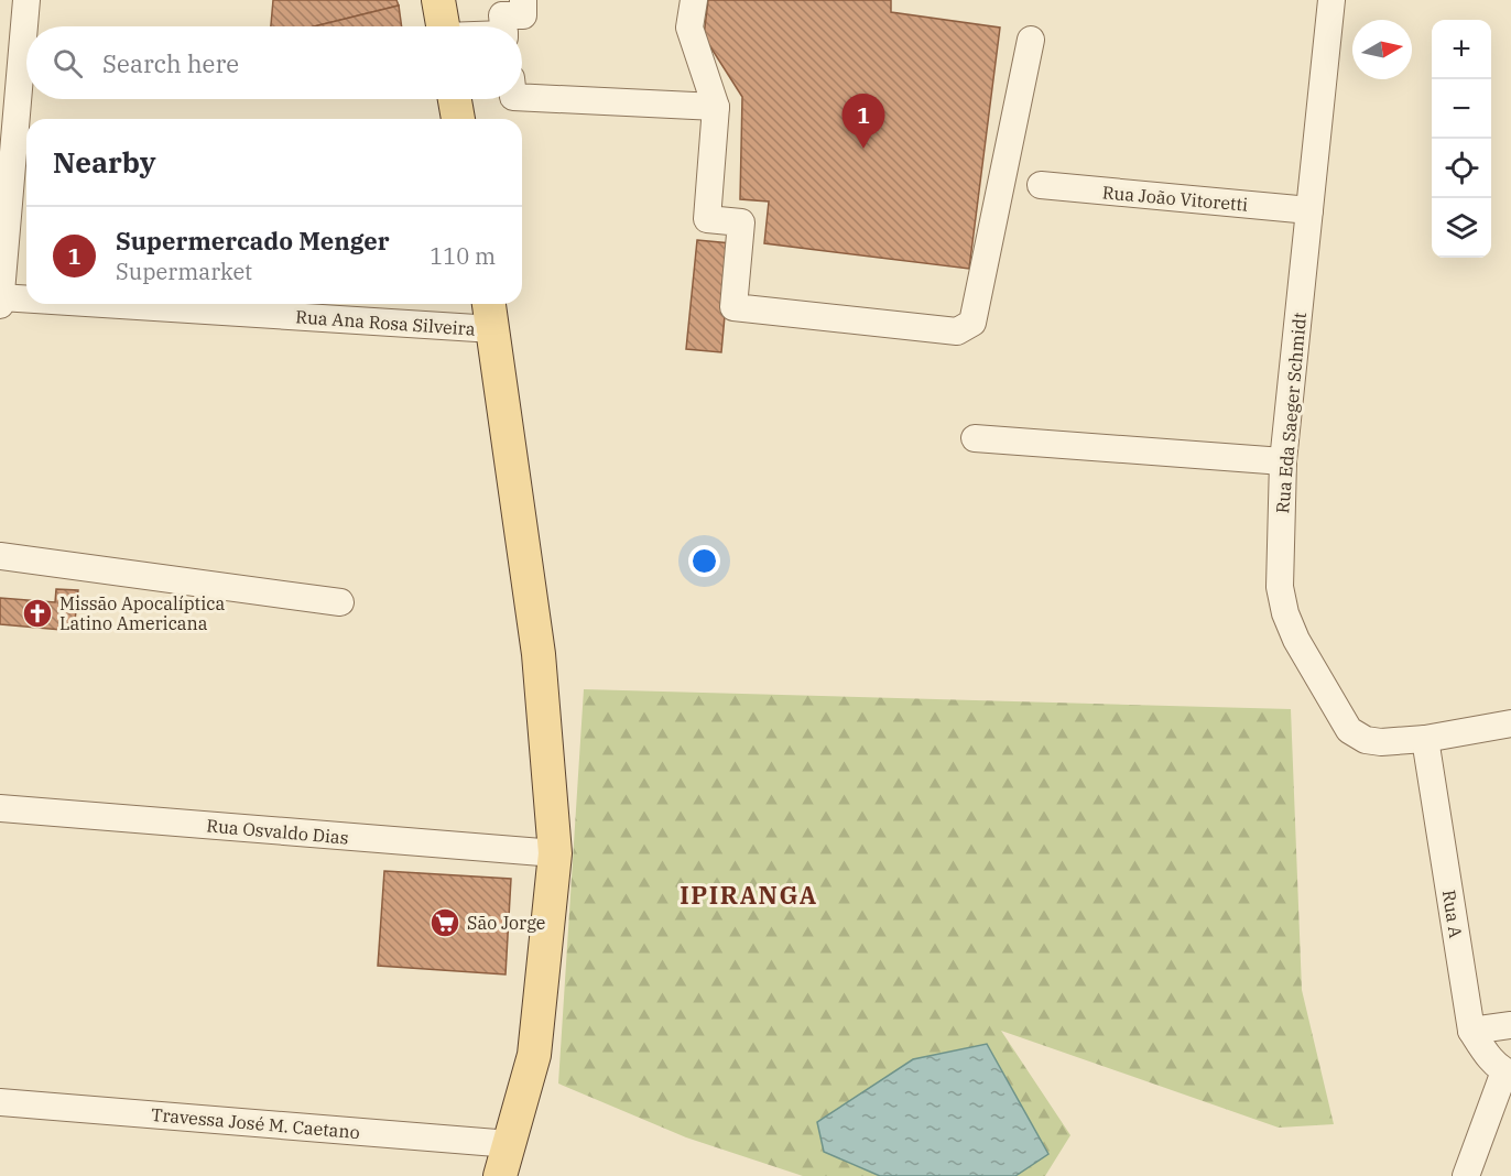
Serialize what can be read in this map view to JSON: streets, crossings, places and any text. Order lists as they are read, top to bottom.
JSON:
{
  "streets": {
    "street": [
      "Rua João Vitoretti",
      "Rua Ana Rosa Silveira",
      "Rua Eda Saeger Schmidt",
      "Rua Osvaldo Dias",
      "Rua A",
      "Travessa José M. Caetano"
    ]
  },
  "crossings": [
    ["Rua João Vitoretti", "Rua Eda Saeger Schmidt"],
    ["Rua Eda Saeger Schmidt", "Rua A"]
  ],
  "districts": ["IPIRANGA"],
  "places": {
    "church": ["Missão Apocalíptica Latino Americana"],
    "supermarket": ["São Jorge"]
  },
  "north": "right",
  "page": {
    "map_buttons": ["+", "−"],
    "search": "Search here",
    "pins": "1",
    "heading": "Nearby",
    "list": [
      {
        "mark": "1",
        "name": "Supermercado Menger",
        "note": "Supermarket",
        "value": "110 m"
      }
    ]
  }
}
